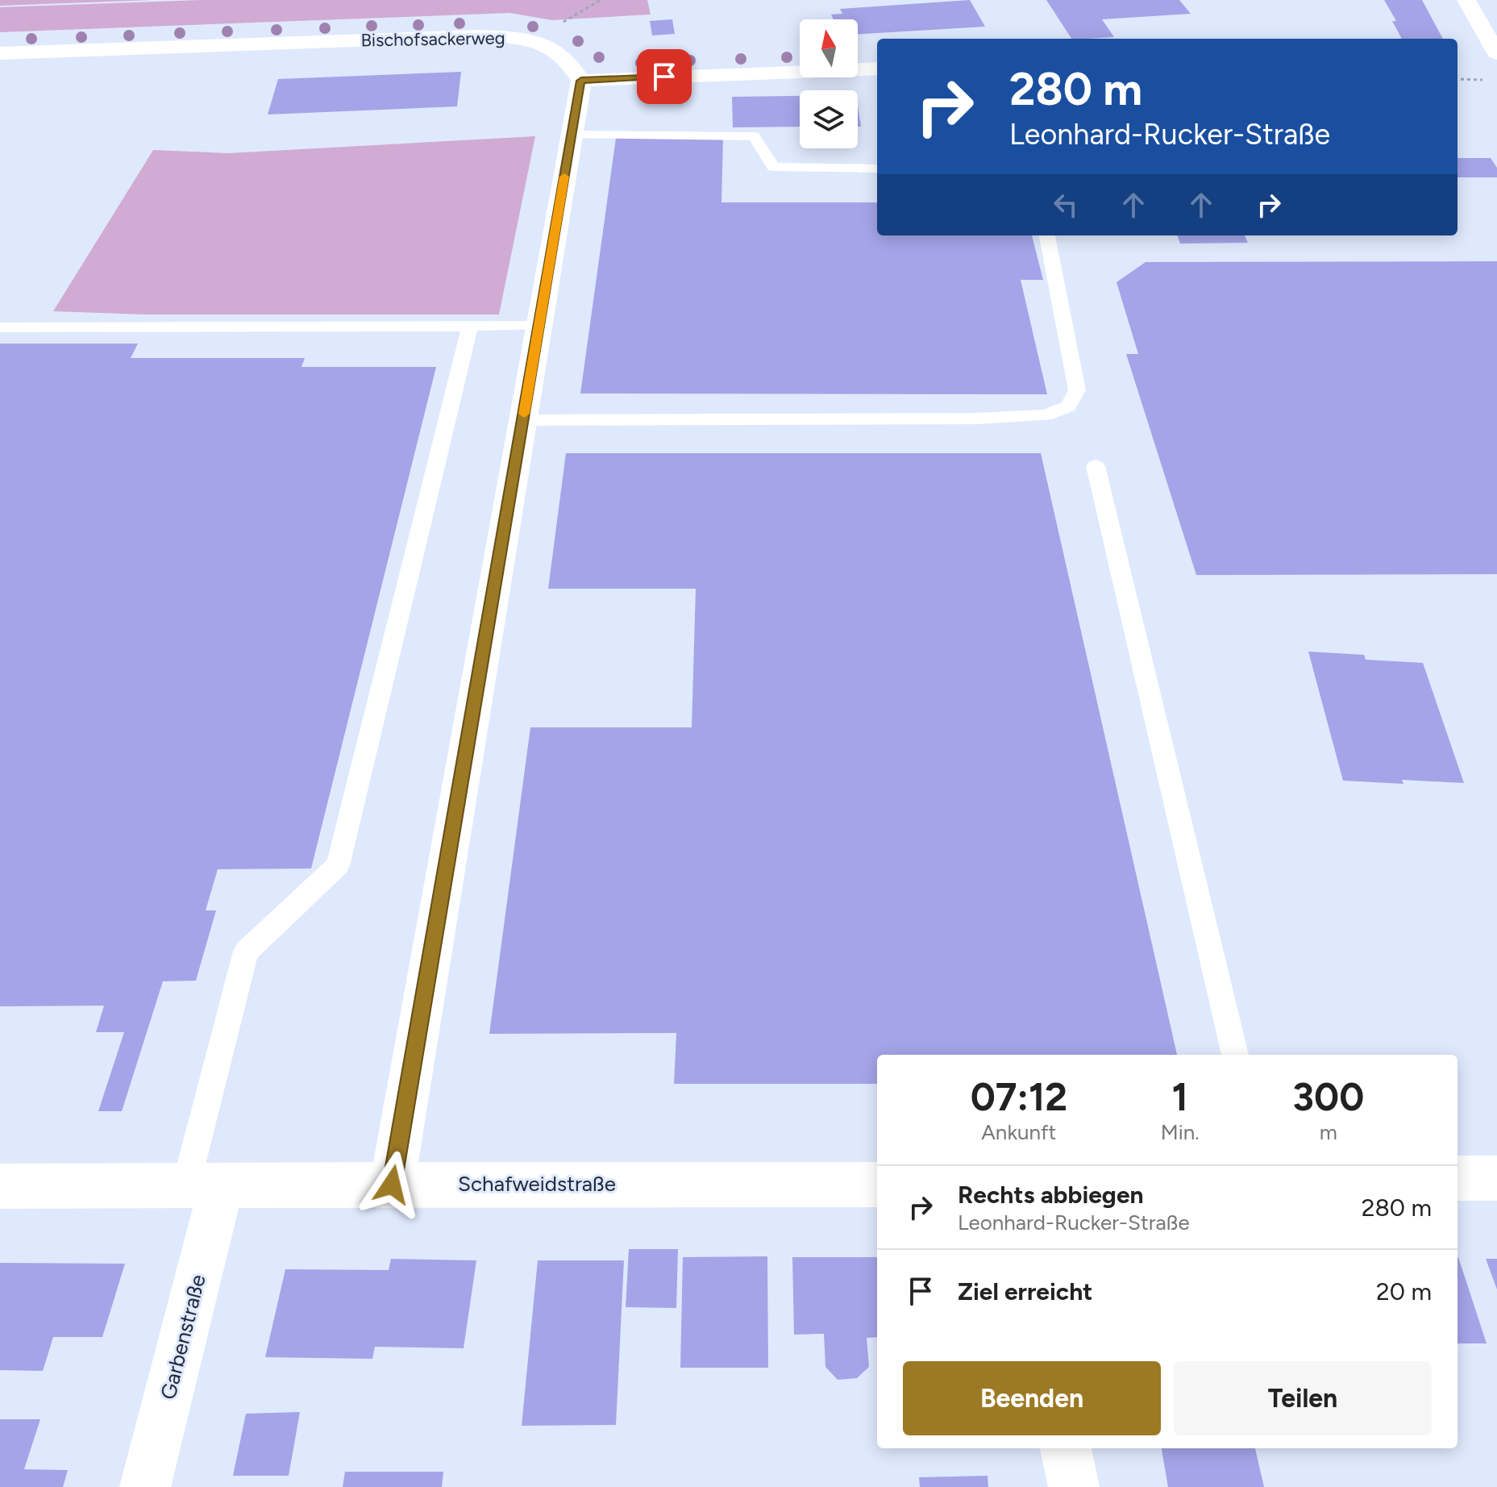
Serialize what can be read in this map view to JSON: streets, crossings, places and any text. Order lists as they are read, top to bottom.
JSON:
{
  "streets": {
    "street": ["Bischofsackerweg", "Schafweidstraße", "Garbenstraße"]
  },
  "crossings": [
    ["Schafweidstraße", "Garbenstraße"]
  ],
  "north": "top",
  "page": {
    "turn": ["280 m", "Leonhard-Rucker-Straße"],
    "eta": [
      "07:12",
      "Ankunft",
      "1",
      "Min.",
      "300",
      "m"
    ],
    "list": [
      {
        "name": "Rechts abbiegen",
        "note": "Leonhard-Rucker-Straße",
        "value": "280 m"
      },
      {
        "name": "Ziel erreicht",
        "value": "20 m"
      }
    ],
    "buttons": ["Beenden", "Teilen"]
  }
}
